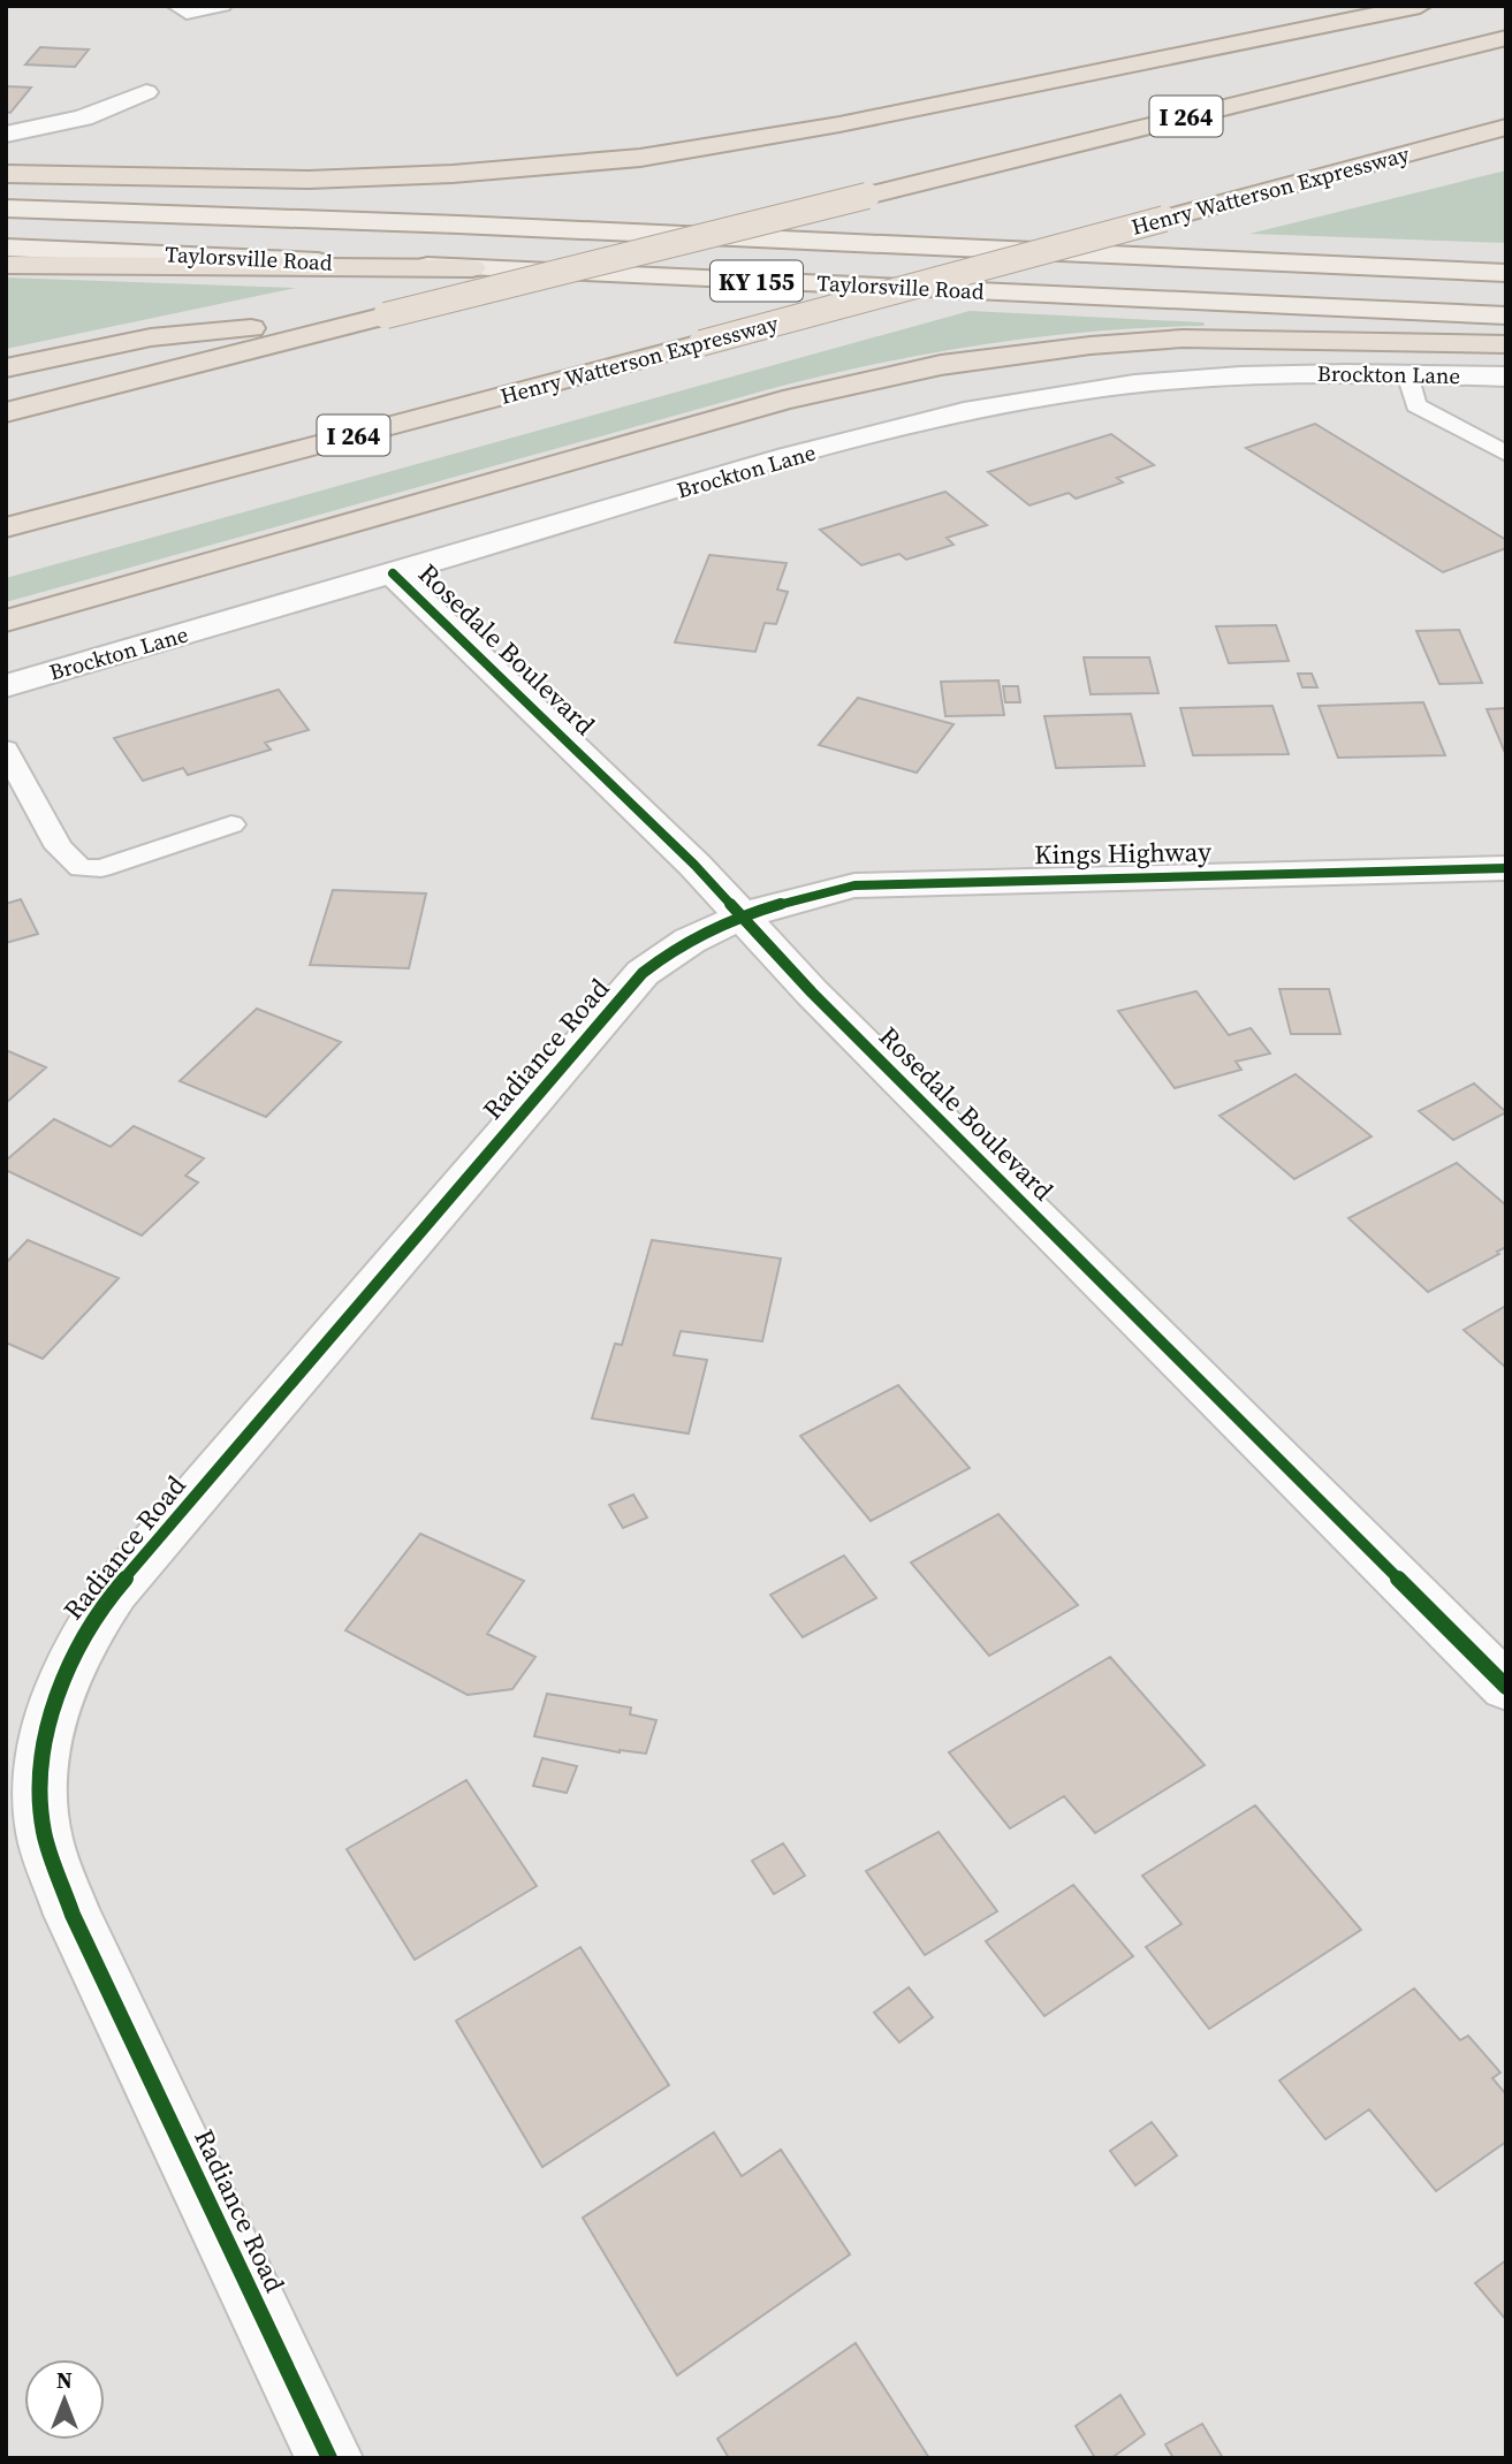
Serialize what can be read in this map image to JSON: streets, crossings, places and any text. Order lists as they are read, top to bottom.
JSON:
{
  "streets": {
    "highway": ["I 264", "Henry Watterson Expressway"],
    "main road": ["Taylorsville Road", "KY 155"],
    "street": [
      "Brockton Lane",
      "Rosedale Boulevard",
      "Kings Highway",
      "Radiance Road"
    ]
  },
  "crossings": [
    ["Brockton Lane", "Rosedale Boulevard"],
    ["Rosedale Boulevard", "Kings Highway"],
    ["Rosedale Boulevard", "Radiance Road"],
    ["Kings Highway", "Radiance Road"]
  ],
  "north": "top"
}
